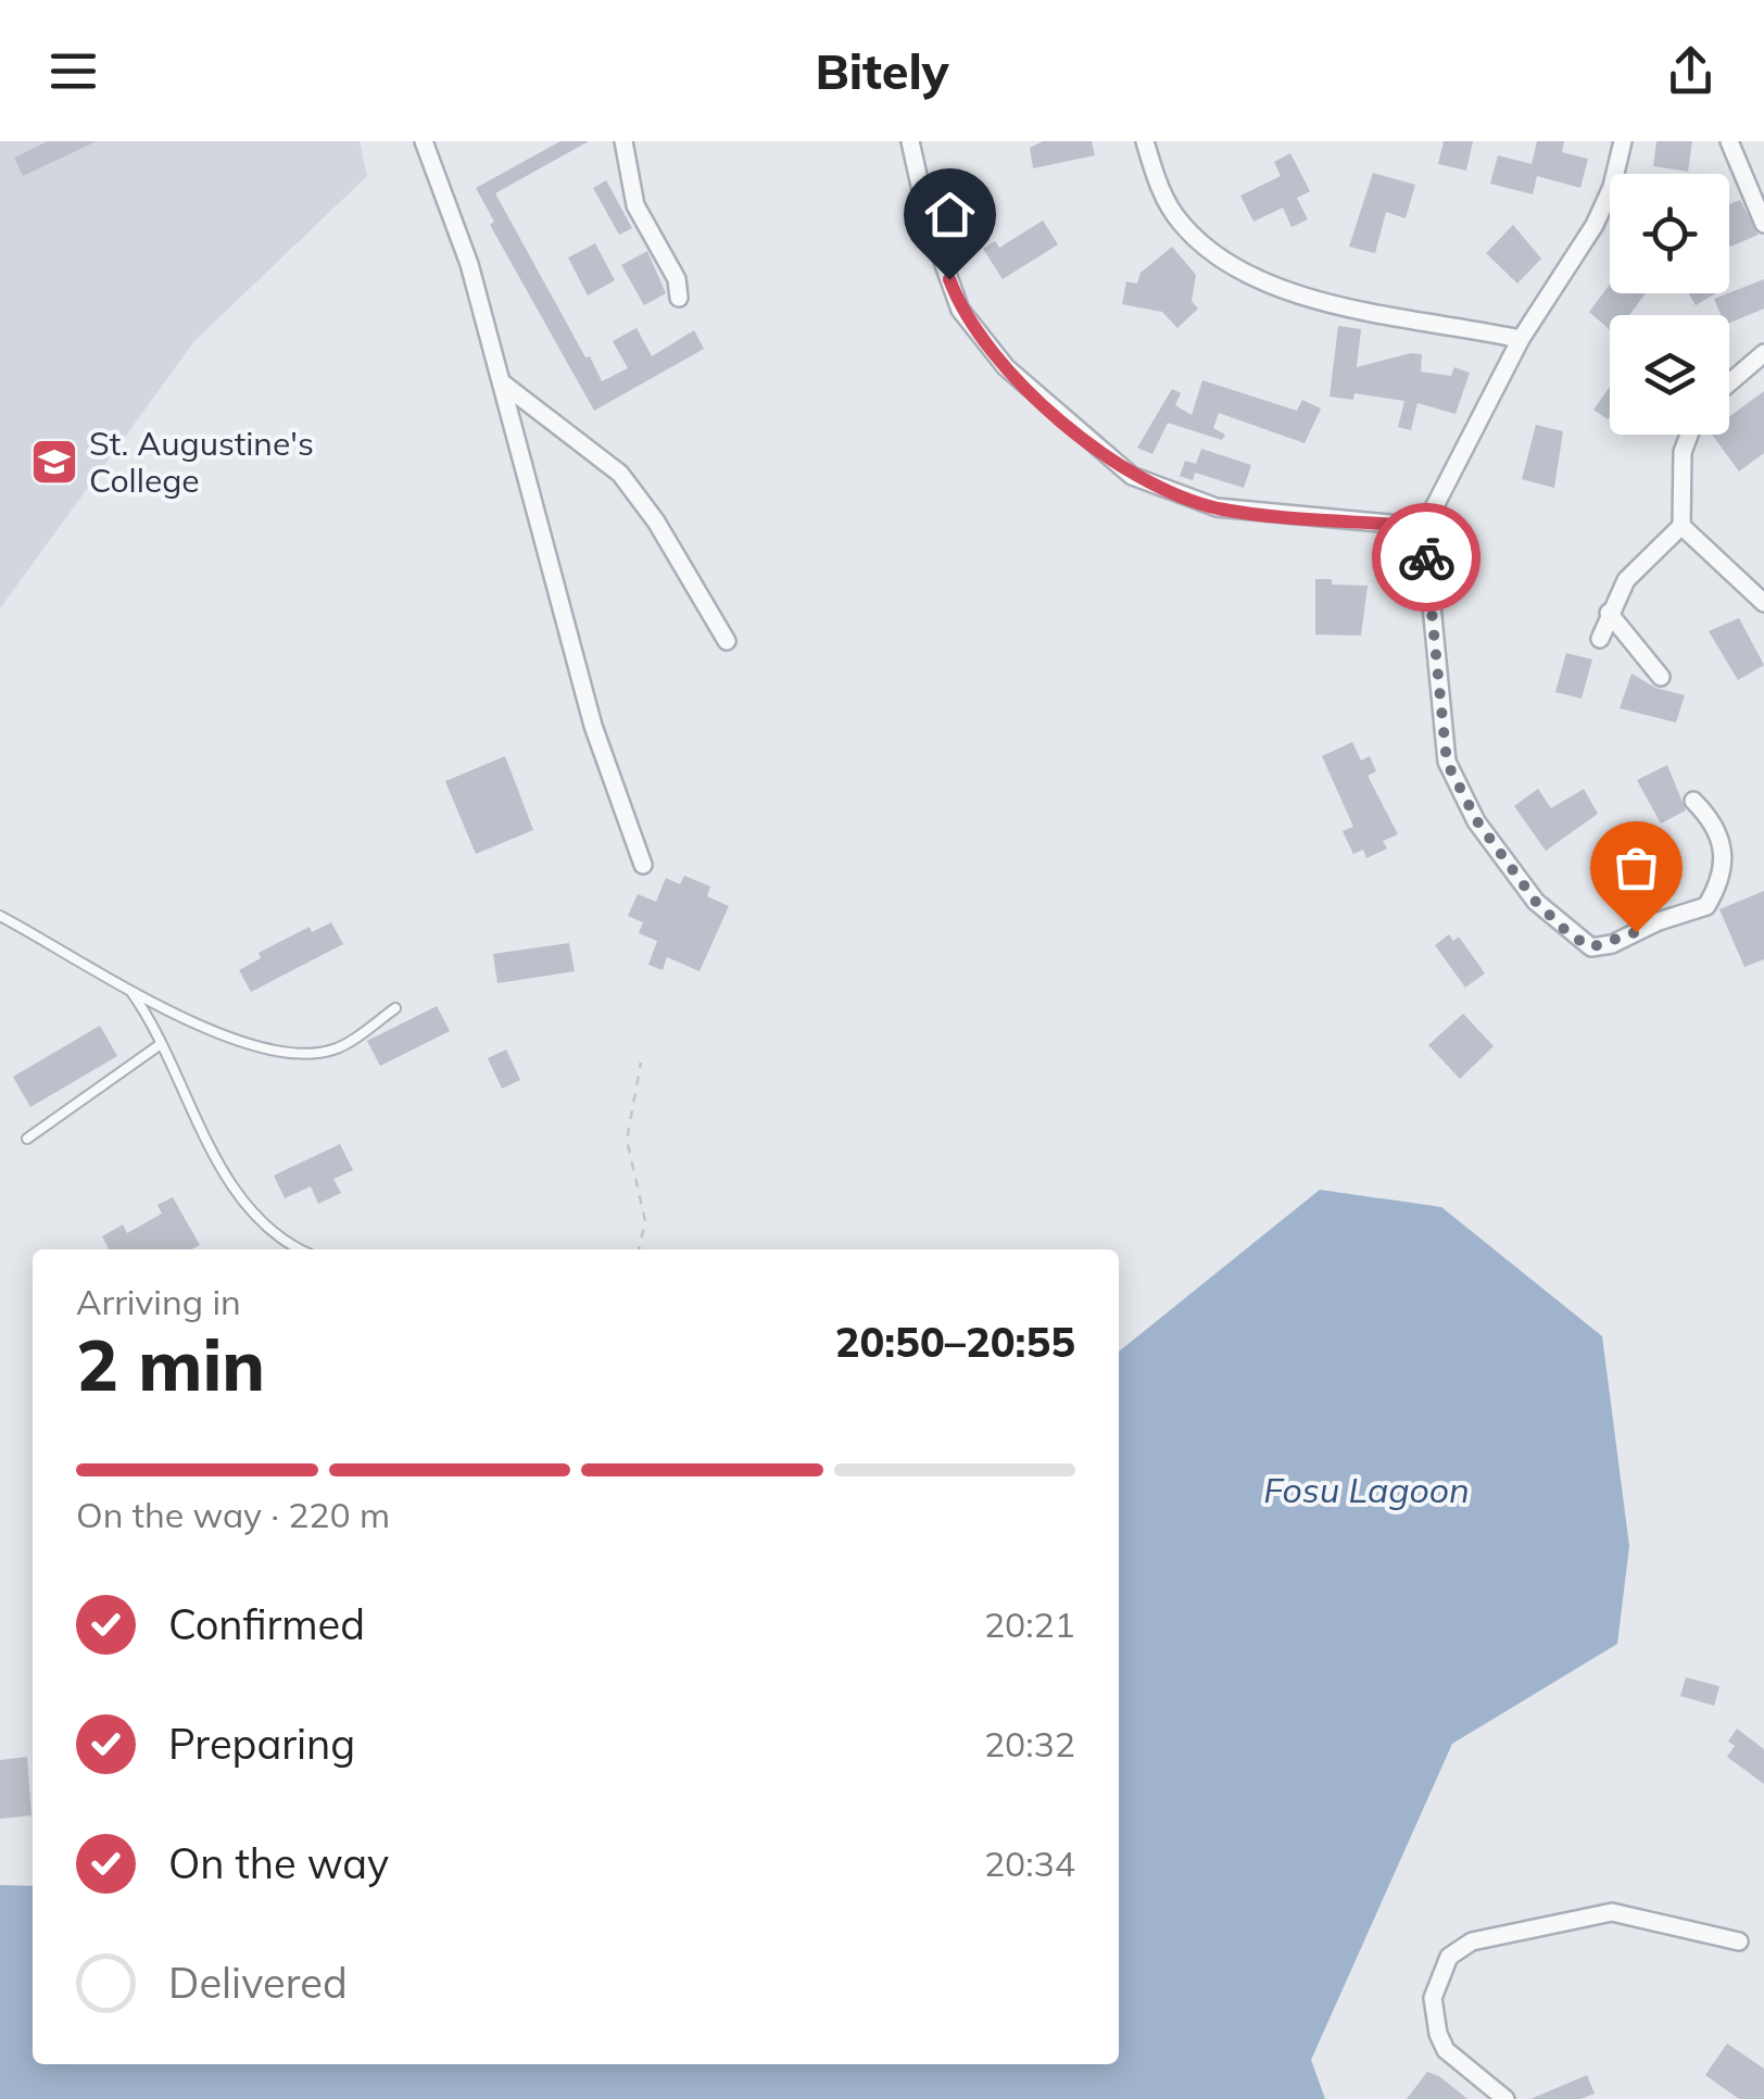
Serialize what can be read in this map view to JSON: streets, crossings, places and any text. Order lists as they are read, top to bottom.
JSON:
{
  "water": ["Fosu Lagoon"],
  "places": {
    "school or university": ["St. Augustine's College"]
  },
  "page": {
    "header": "Bitely",
    "heading": ["2 min", "Arriving in", "20:50–20:55"],
    "bar": "On the way · 220 m",
    "list": [
      ["Confirmed", "20:21"],
      ["Preparing", "20:32"],
      ["On the way", "20:34"],
      "Delivered"
    ]
  }
}
